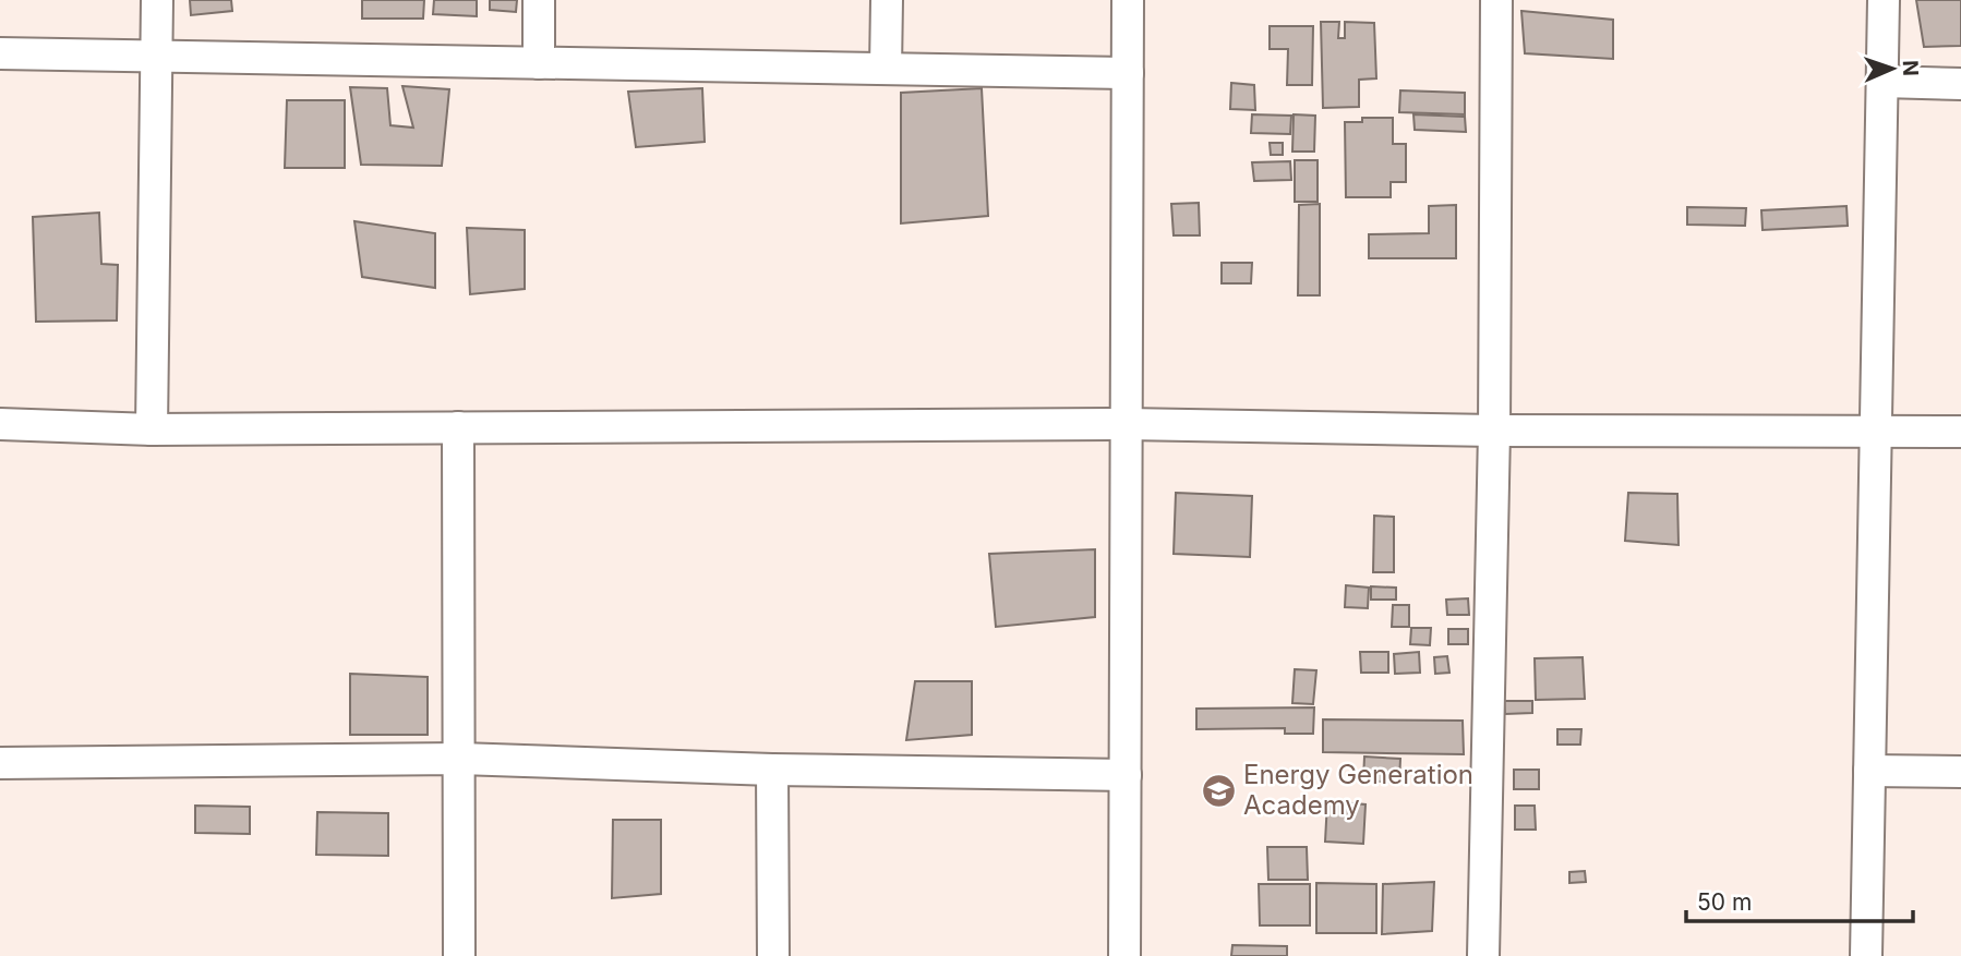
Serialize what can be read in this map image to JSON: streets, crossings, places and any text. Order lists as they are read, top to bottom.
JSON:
{
  "places": {
    "school or university": ["Energy Generation Academy"]
  },
  "scale_bar": "50 m",
  "north": "right"
}
